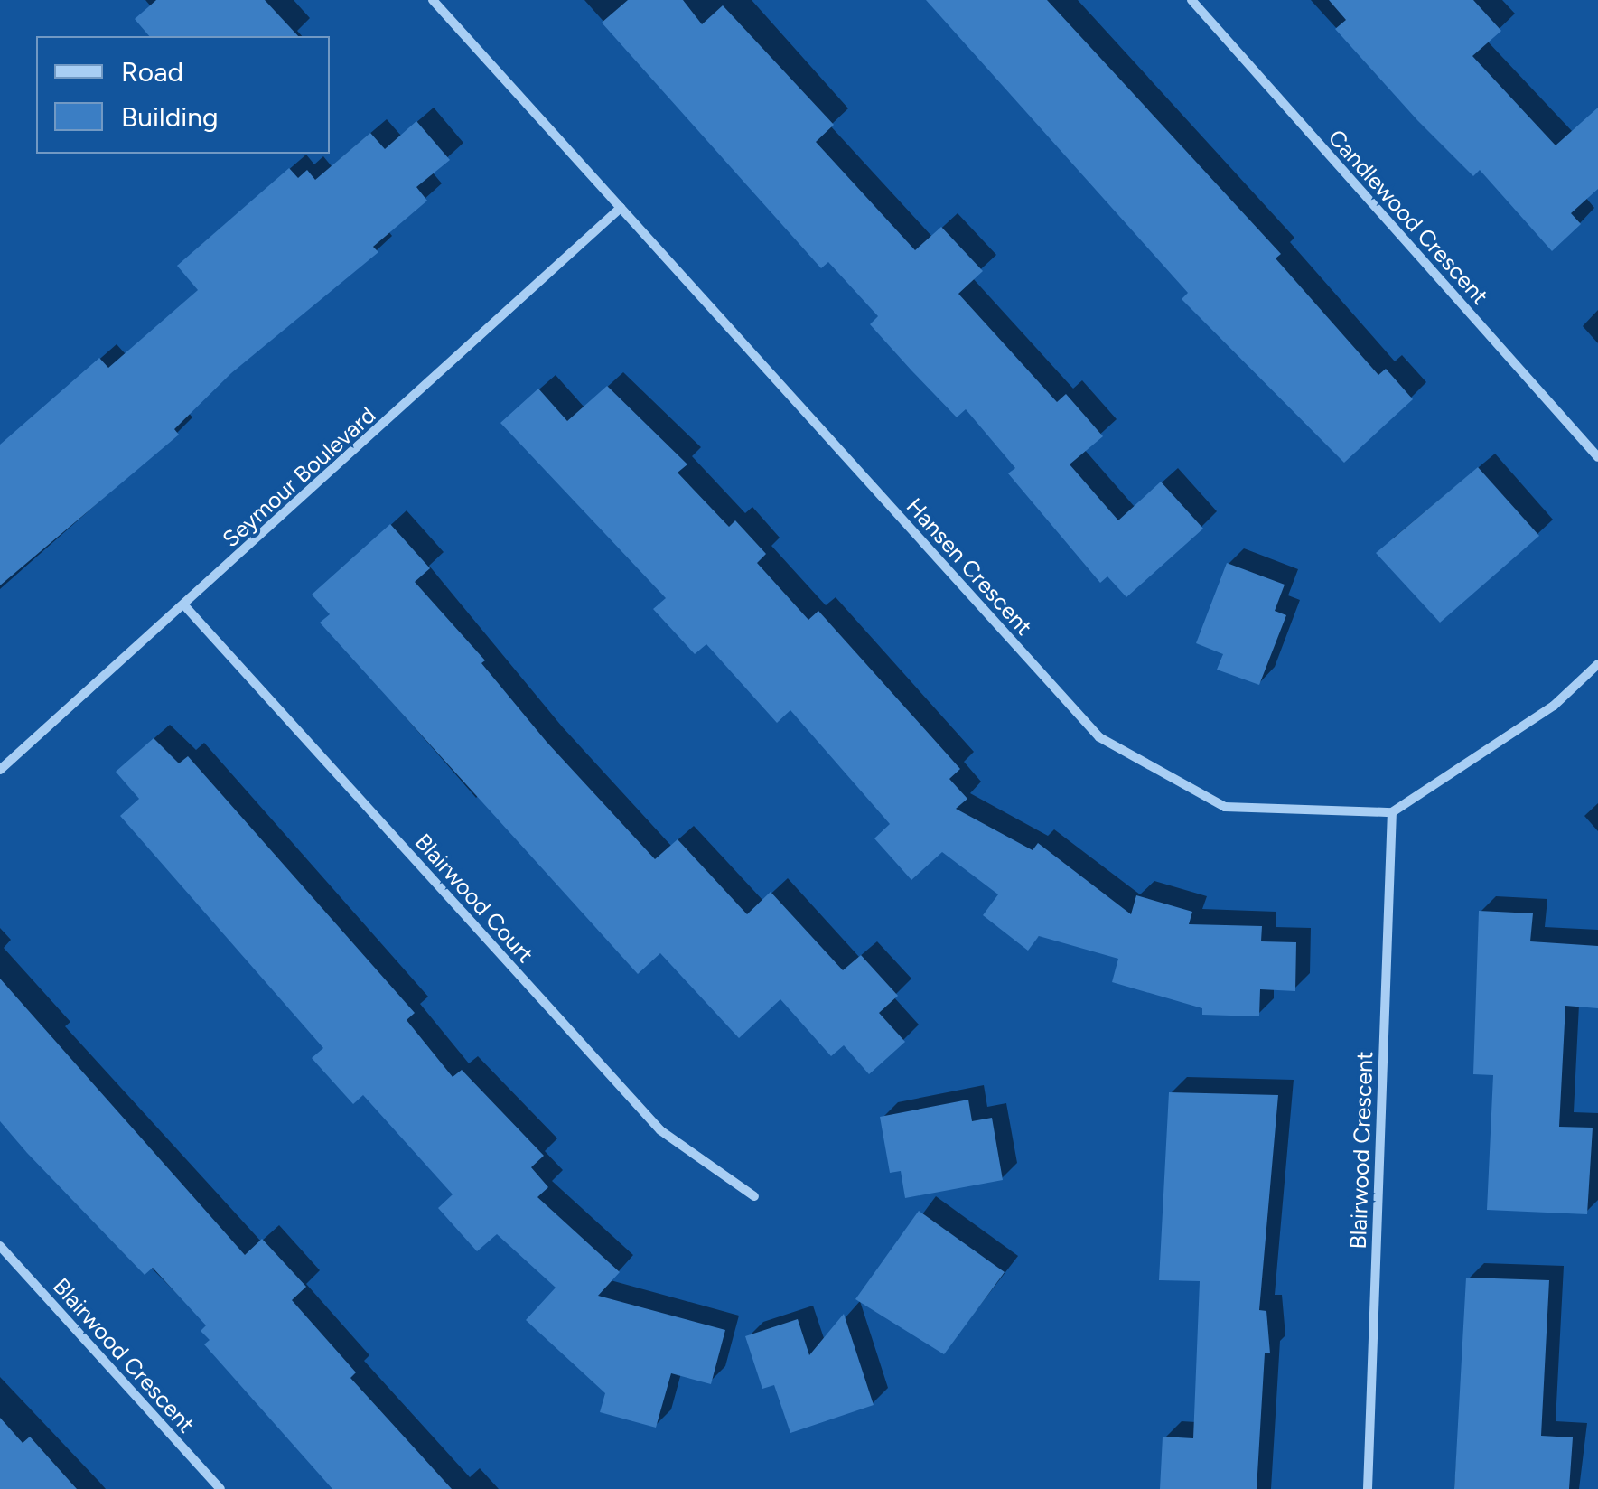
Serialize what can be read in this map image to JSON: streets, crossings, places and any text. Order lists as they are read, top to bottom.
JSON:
{
  "streets": {
    "street": [
      "Candlewood Crescent",
      "Seymour Boulevard",
      "Hansen Crescent",
      "Blairwood Court",
      "Blairwood Crescent"
    ]
  },
  "crossings": [
    ["Seymour Boulevard", "Hansen Crescent"],
    ["Seymour Boulevard", "Blairwood Court"],
    ["Hansen Crescent", "Blairwood Crescent"]
  ],
  "legend": ["Road", "Building"]
}
